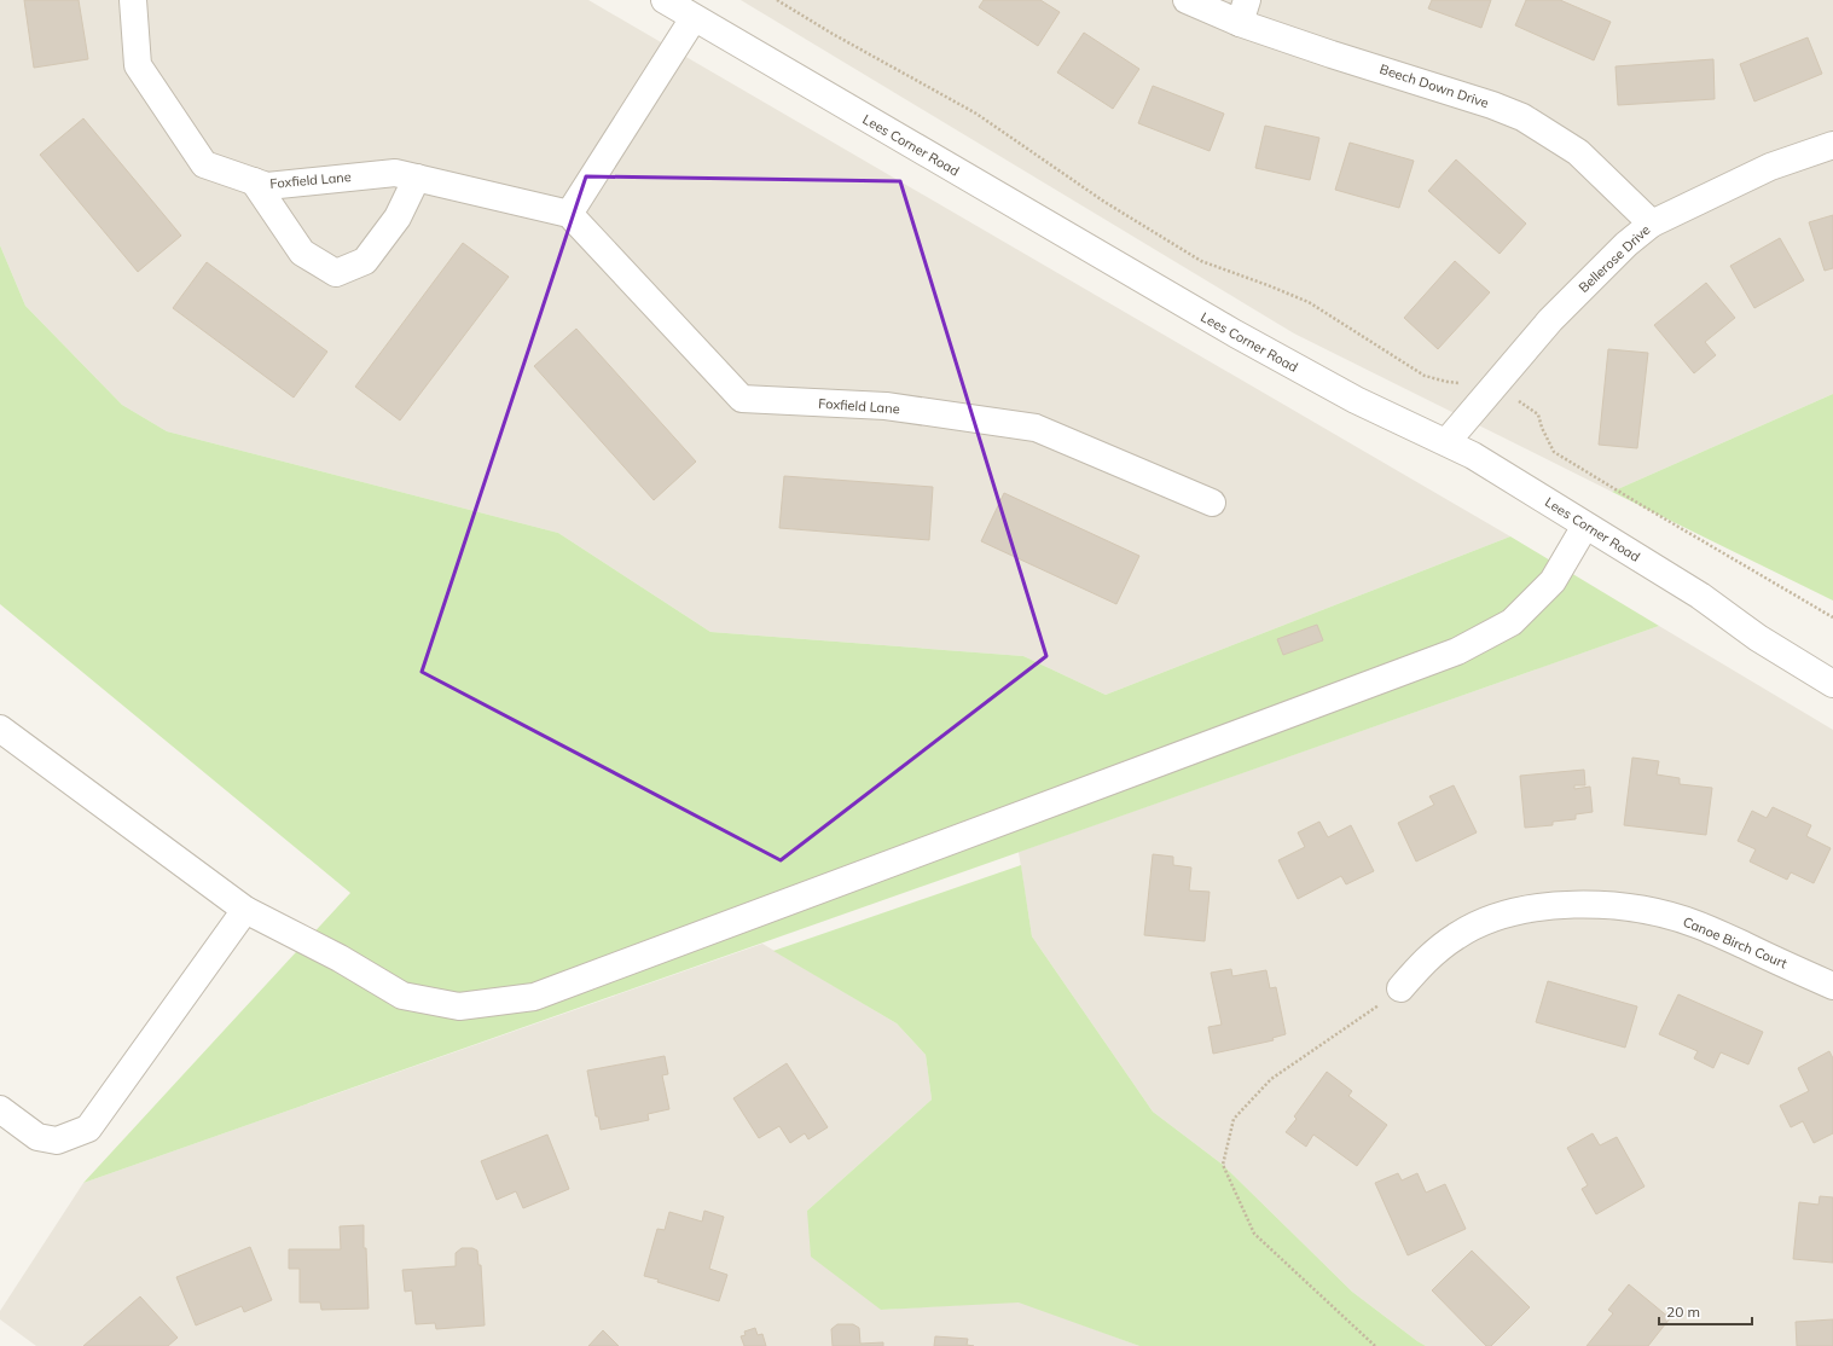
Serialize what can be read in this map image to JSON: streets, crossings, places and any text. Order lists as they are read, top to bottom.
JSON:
{
  "streets": {
    "street": [
      "Beech Down Drive",
      "Lees Corner Road",
      "Foxfield Lane",
      "Bellerose Drive",
      "Canoe Birch Court"
    ]
  },
  "crossings": [
    ["Beech Down Drive", "Bellerose Drive"],
    ["Lees Corner Road", "Bellerose Drive"]
  ],
  "scale_bar": "20 m"
}
